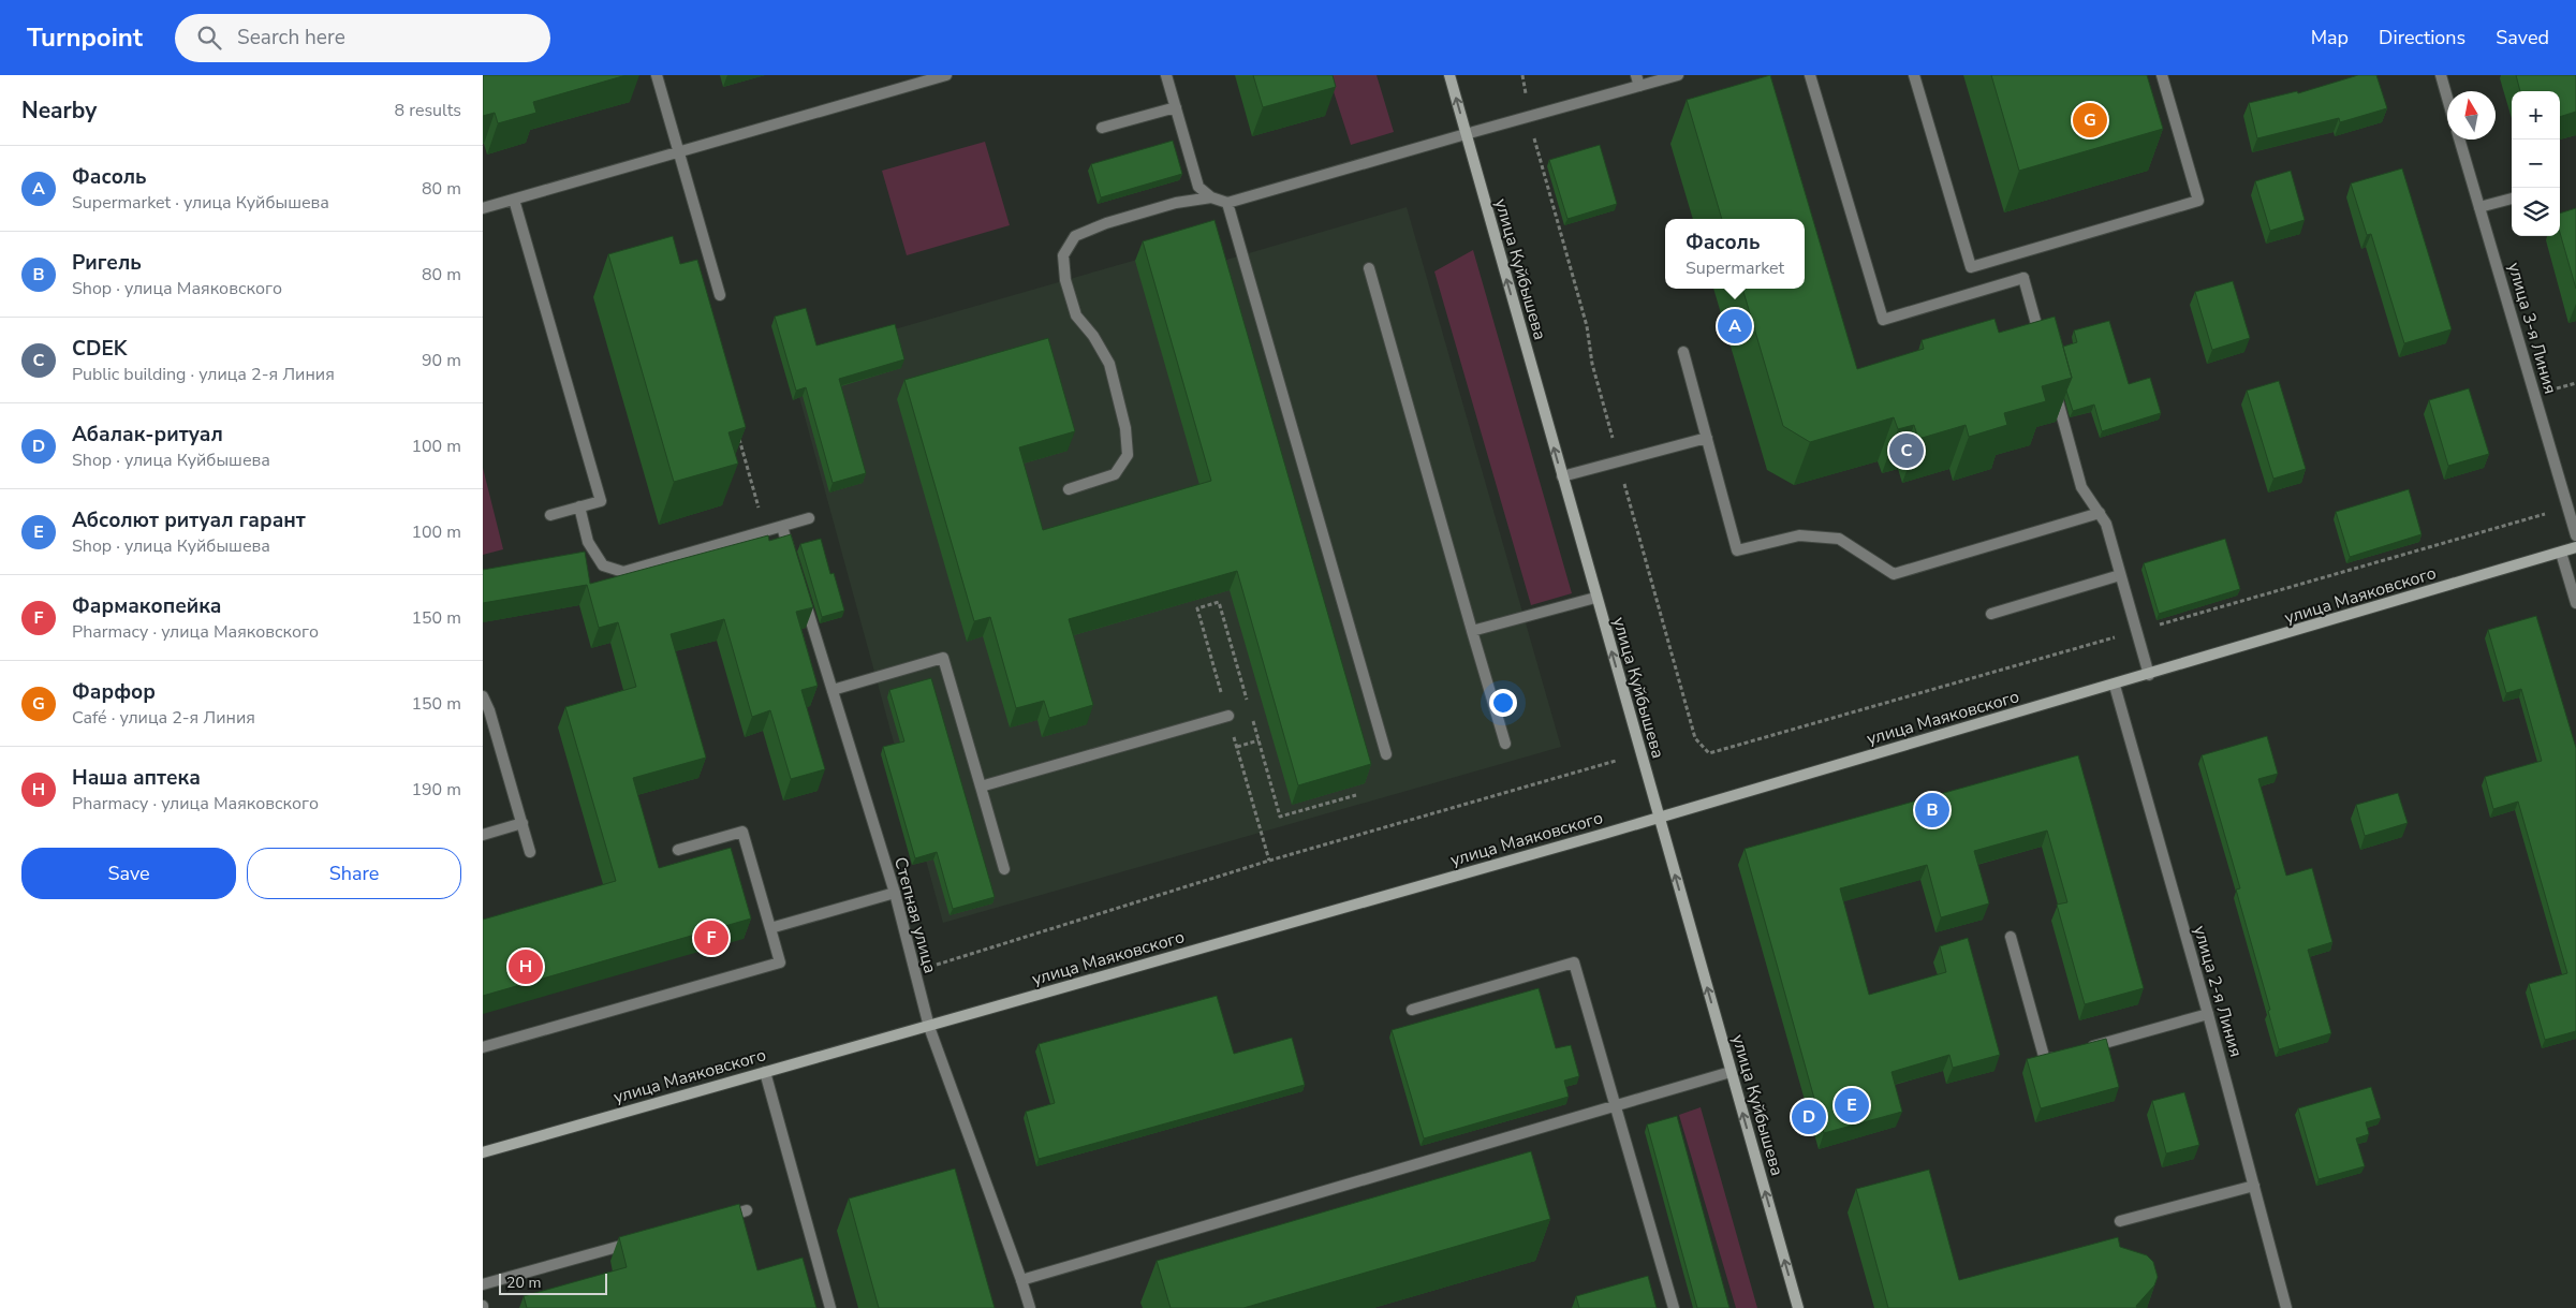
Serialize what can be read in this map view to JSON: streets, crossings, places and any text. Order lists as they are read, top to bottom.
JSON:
{
  "streets": {
    "main road": ["улица Куйбышева", "улица Маяковского"],
    "street": ["улица 3-я Линия", "Степная улица", "улица 2-я Линия"]
  },
  "crossings": [
    ["улица Куйбышева", "улица Маяковского"],
    ["улица Маяковского", "Степная улица"],
    ["улица Маяковского", "улица 2-я Линия"]
  ],
  "one_way": ["улица Куйбышева"],
  "scale_bar": "20 m",
  "north": "top",
  "page": {
    "header": "Turnpoint",
    "search": "Search here",
    "nav": ["Map", "Directions", "Saved"],
    "heading": ["Nearby", "8 results"],
    "map_buttons": ["+", "−"],
    "pins": [
      "G",
      "A",
      "C",
      "B",
      "F",
      "H",
      "E",
      "D"
    ],
    "list": [
      {
        "mark": "A",
        "name": "Фасоль",
        "note": "Supermarket · улица Куйбышева",
        "value": "80 m"
      },
      {
        "mark": "B",
        "name": "Ригель",
        "note": "Shop · улица Маяковского",
        "value": "80 m"
      },
      {
        "mark": "C",
        "name": "CDEK",
        "note": "Public building · улица 2-я Линия",
        "value": "90 m"
      },
      {
        "mark": "D",
        "name": "Абалак-ритуал",
        "note": "Shop · улица Куйбышева",
        "value": "100 m"
      },
      {
        "mark": "E",
        "name": "Абсолют ритуал гарант",
        "note": "Shop · улица Куйбышева",
        "value": "100 m"
      },
      {
        "mark": "F",
        "name": "Фармакопейка",
        "note": "Pharmacy · улица Маяковского",
        "value": "150 m"
      },
      {
        "mark": "G",
        "name": "Фарфор",
        "note": "Café · улица 2-я Линия",
        "value": "150 m"
      },
      {
        "mark": "H",
        "name": "Наша аптека",
        "note": "Pharmacy · улица Маяковского",
        "value": "190 m"
      }
    ],
    "popup": ["Фасоль", "Supermarket"],
    "buttons": ["Save", "Share"],
    "scale": "20 m"
  }
}
